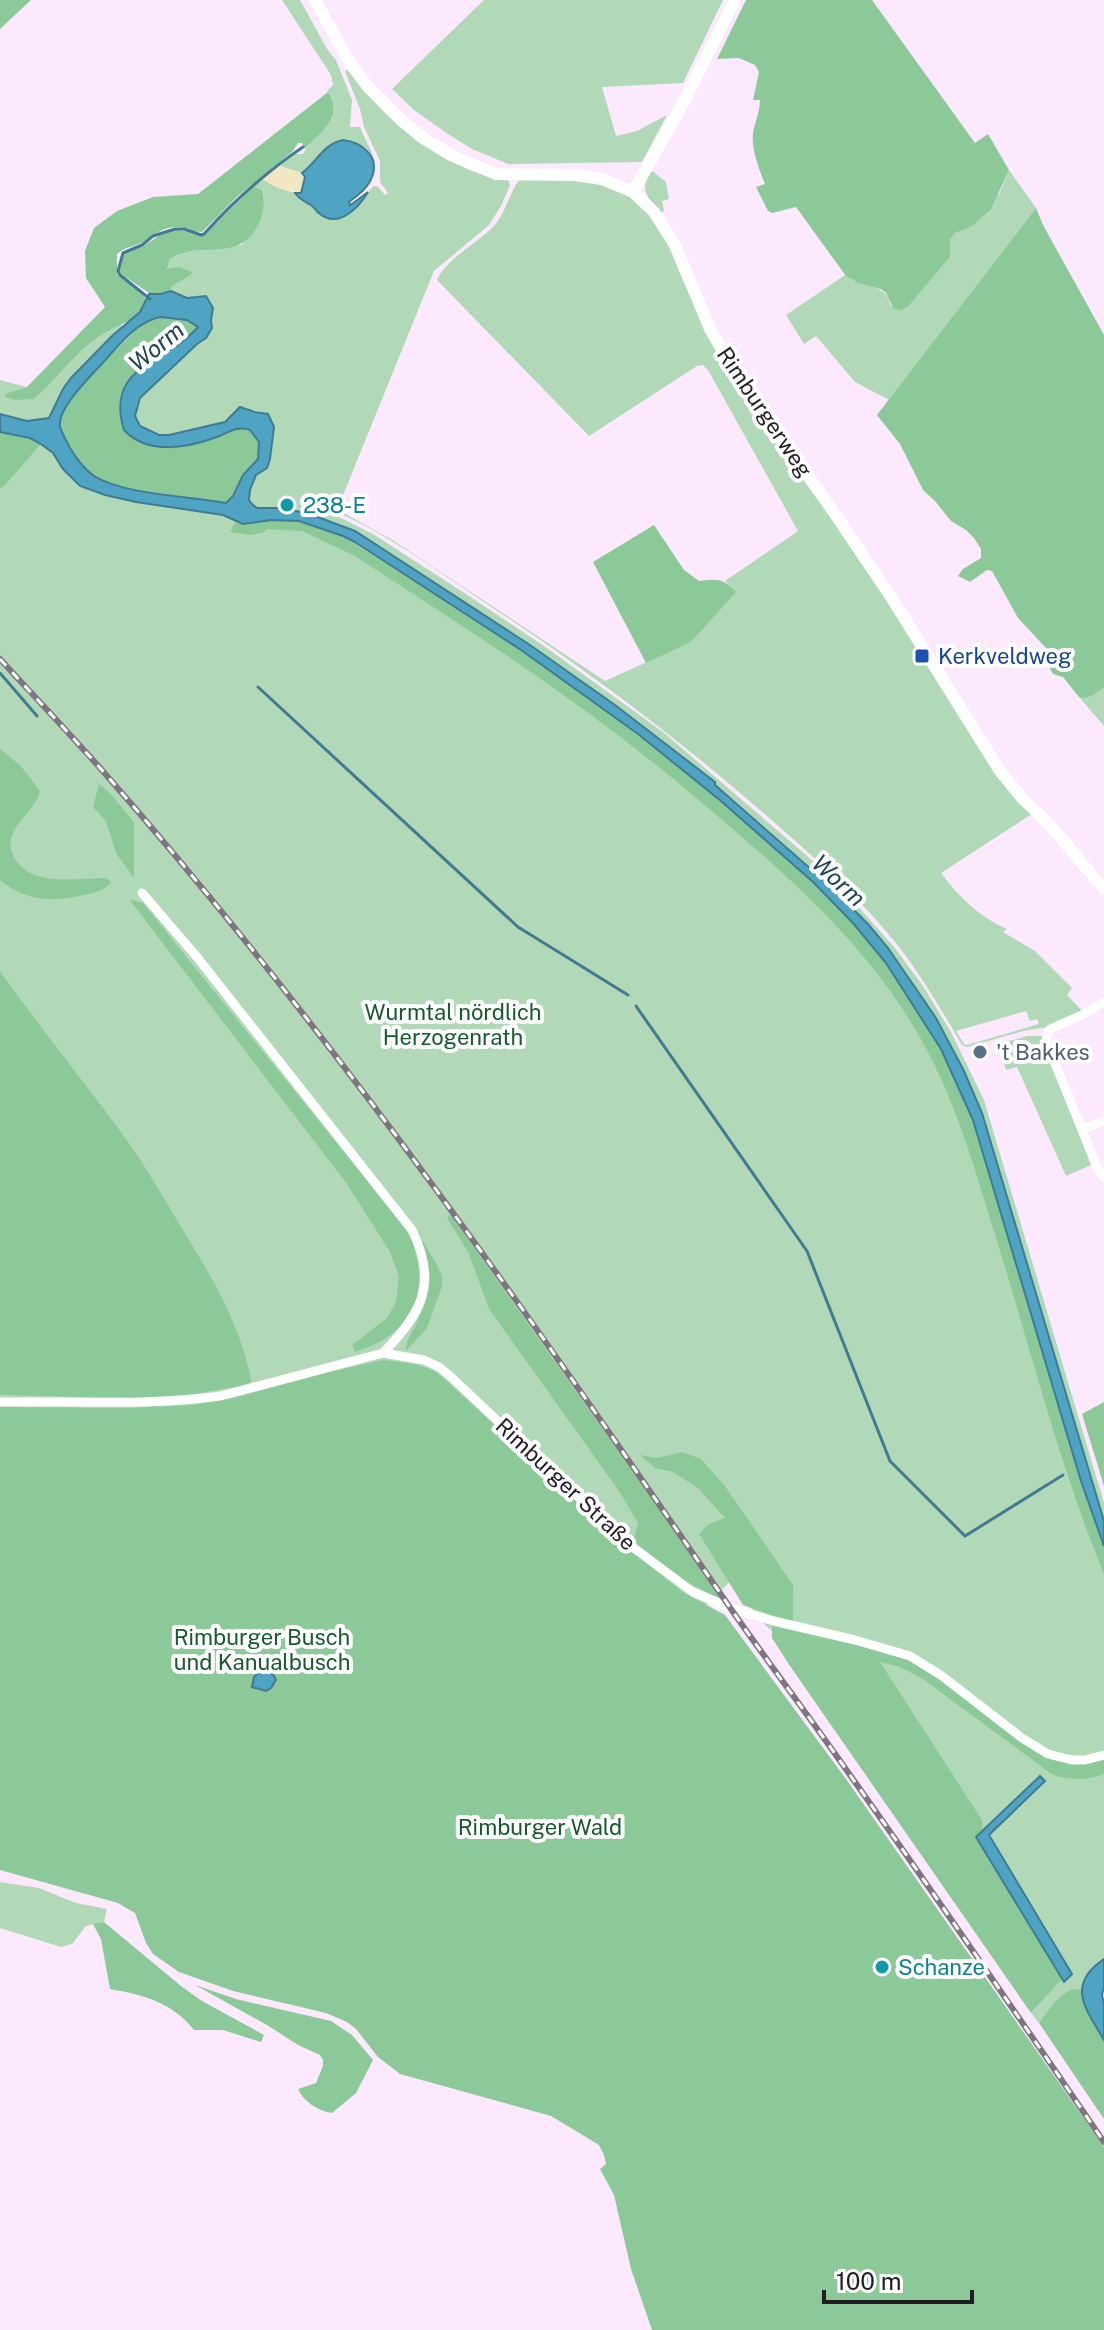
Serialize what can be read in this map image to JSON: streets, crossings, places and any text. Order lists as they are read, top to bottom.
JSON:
{
  "streets": {
    "street": ["Rimburgerweg", "Rimburger Straße"]
  },
  "water": ["Worm"],
  "parks": ["Wurmtal nördlich Herzogenrath", "Rimburger Busch und Kanualbusch", "Rimburger Wald"],
  "places": {
    "other": ["238-E", "'t Bakkes", "Schanze"],
    "transit": ["Kerkveldweg"]
  },
  "scale_bar": "100 m"
}
